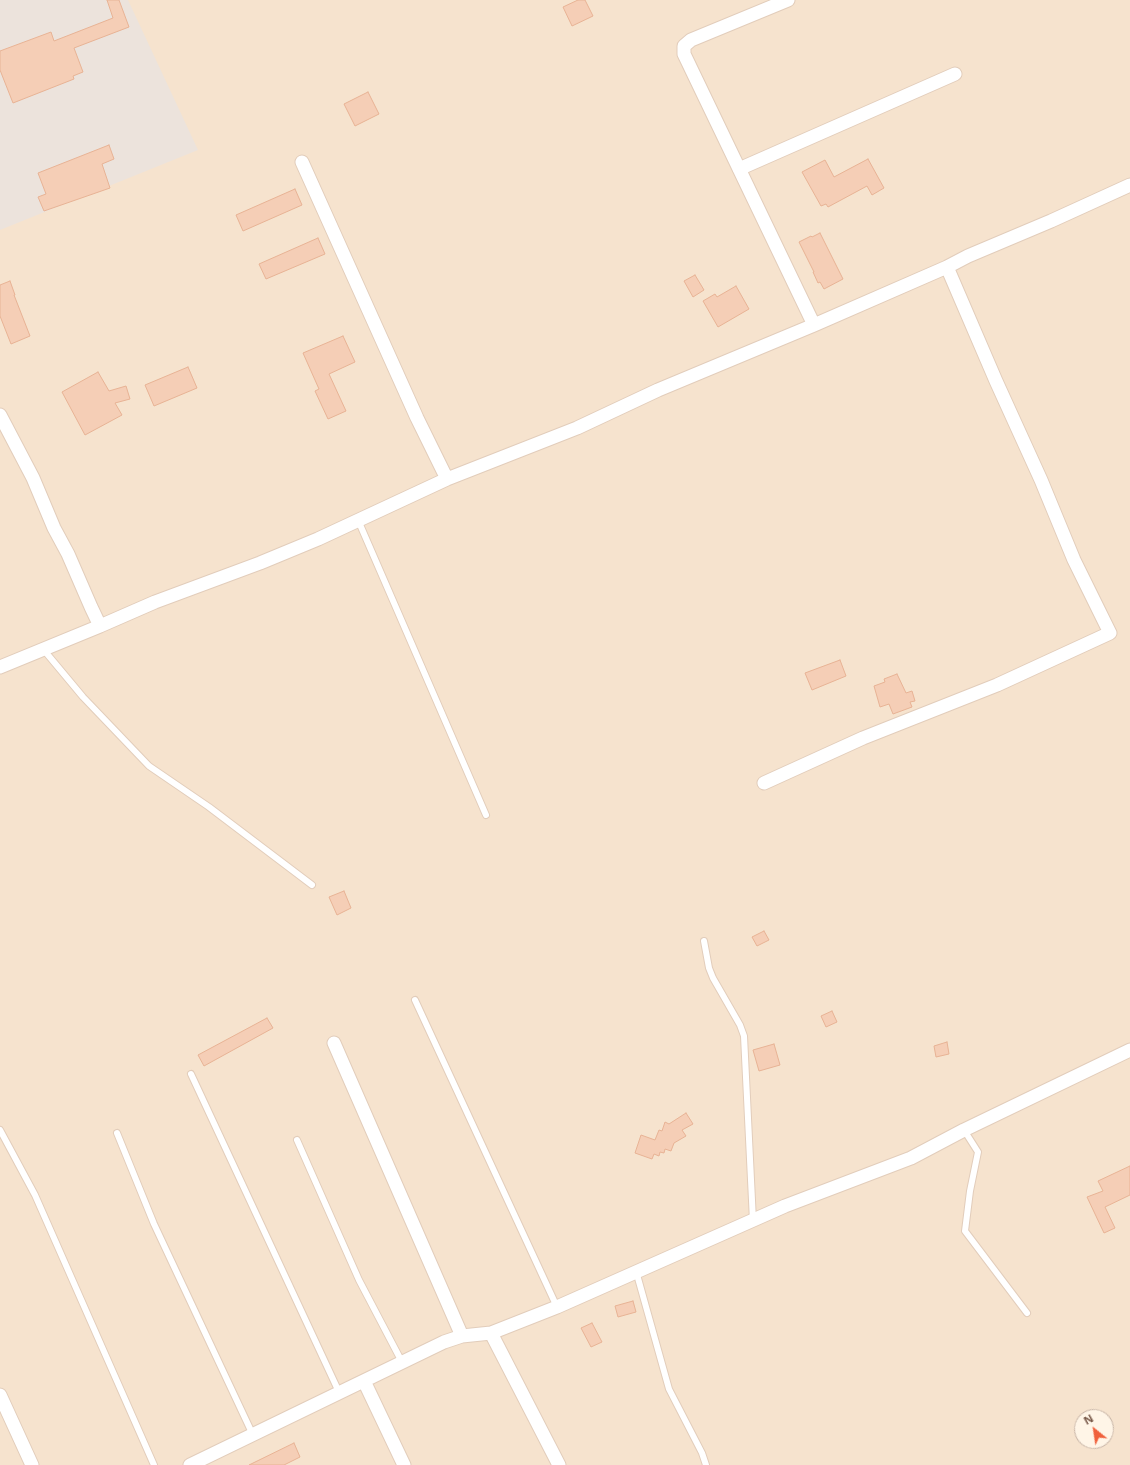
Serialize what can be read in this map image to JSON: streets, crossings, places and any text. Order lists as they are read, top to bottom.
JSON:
{
  "north": "top left"
}
